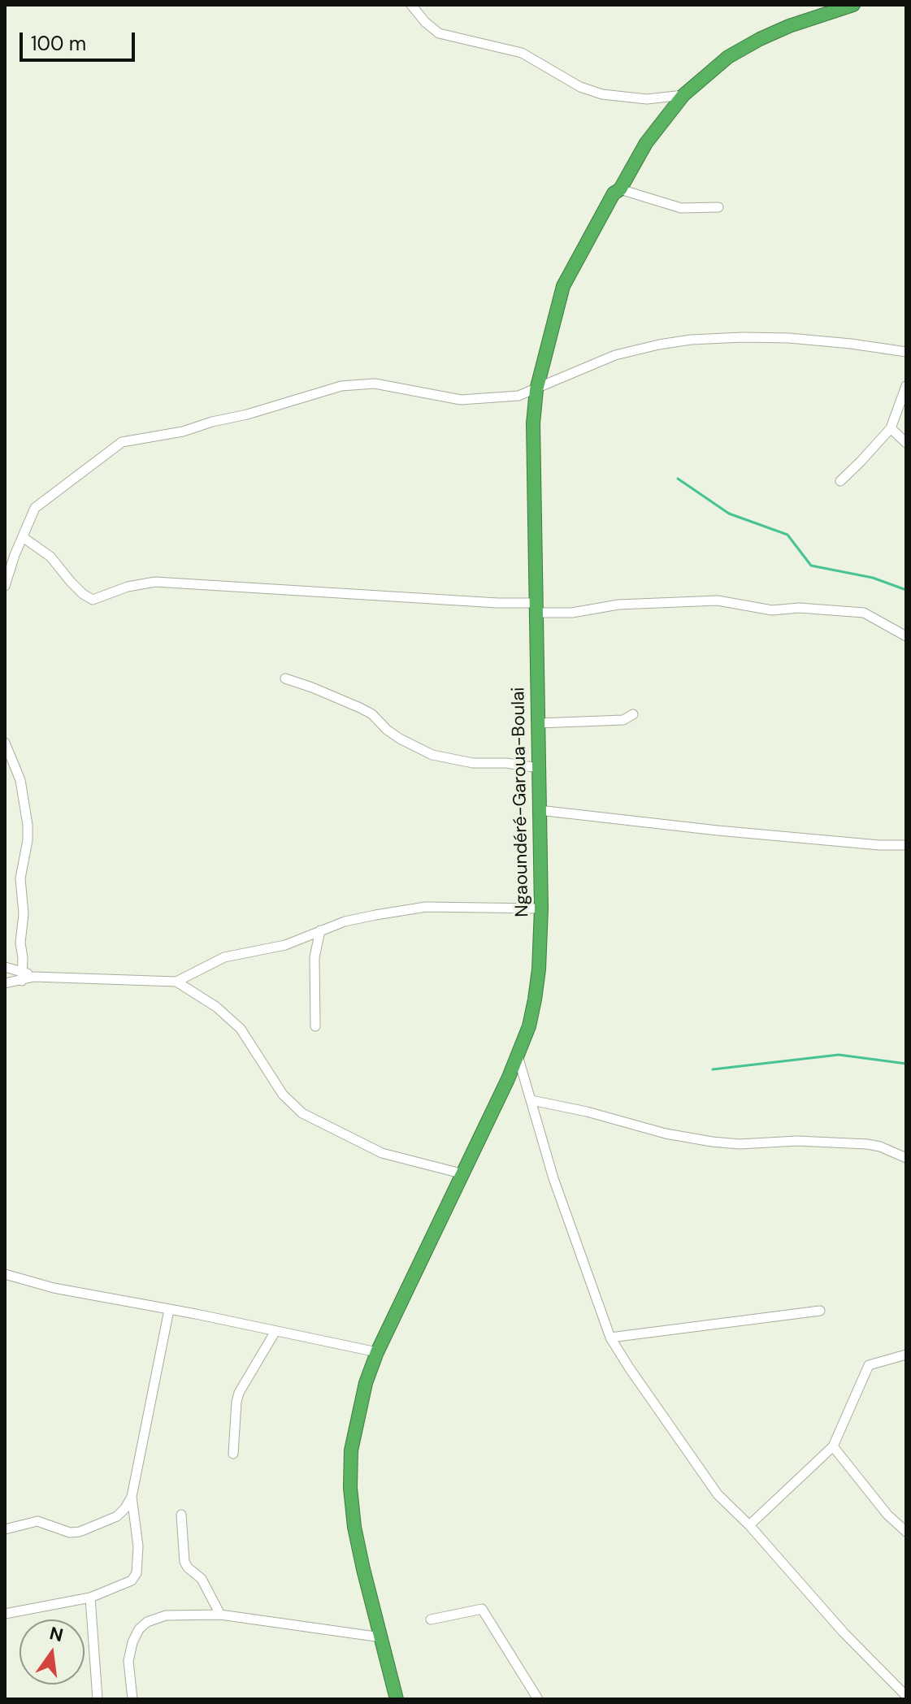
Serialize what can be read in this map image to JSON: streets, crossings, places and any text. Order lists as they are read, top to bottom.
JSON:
{
  "streets": {
    "highway": ["Ngaoundéré-Garoua-Boulai"]
  },
  "scale_bar": "100 m",
  "north": "top"
}
